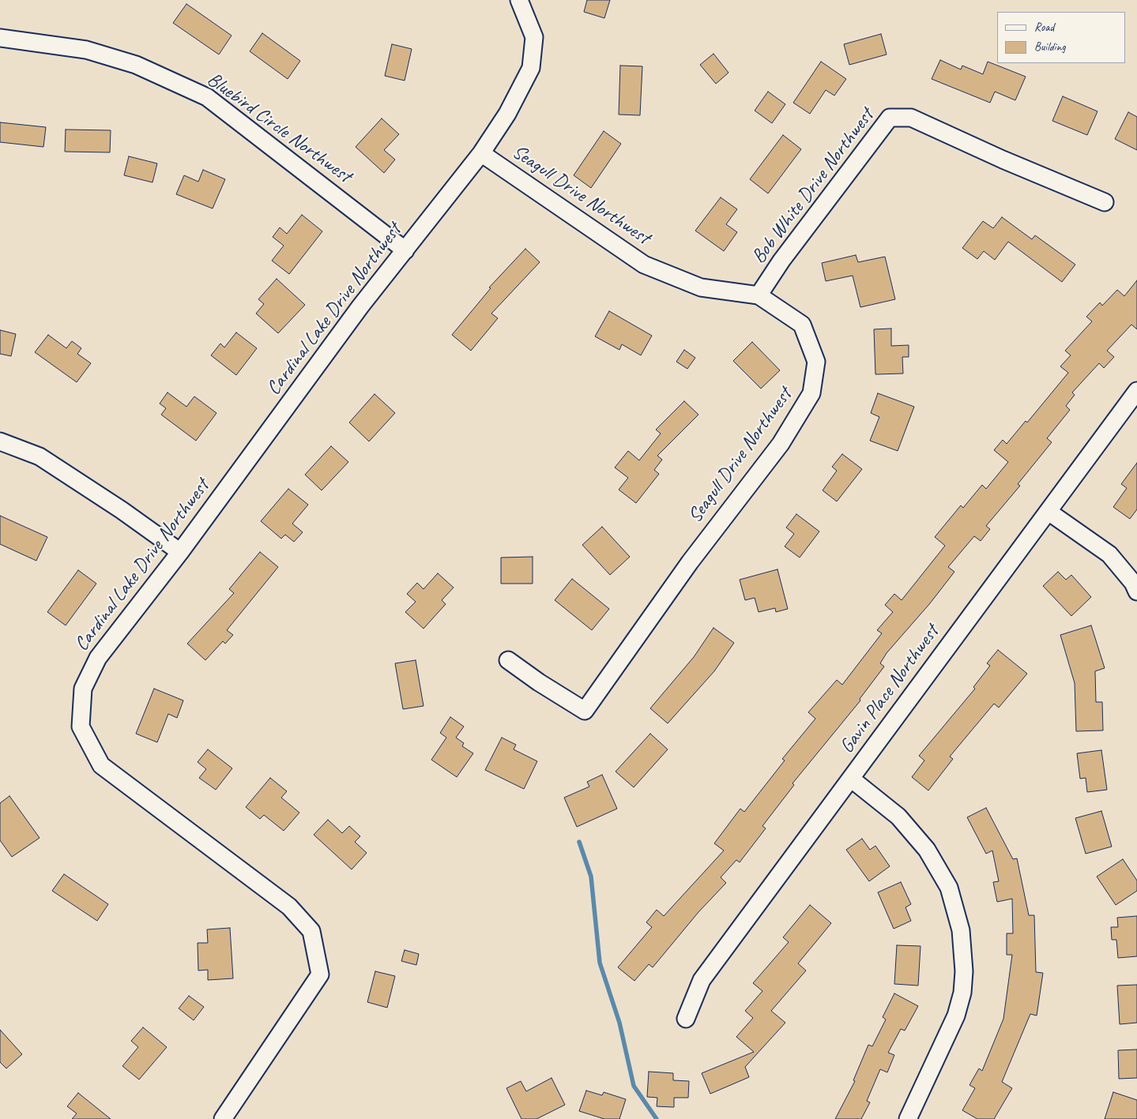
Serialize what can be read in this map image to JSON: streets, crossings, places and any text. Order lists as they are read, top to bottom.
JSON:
{
  "streets": {
    "street": [
      "Bluebird Circle Northwest",
      "Bob White Drive Northwest",
      "Seagull Drive Northwest",
      "Cardinal Lake Drive Northwest",
      "Gavin Place Northwest"
    ]
  },
  "crossings": [
    ["Bluebird Circle Northwest", "Cardinal Lake Drive Northwest"],
    ["Bob White Drive Northwest", "Seagull Drive Northwest"],
    ["Seagull Drive Northwest", "Cardinal Lake Drive Northwest"]
  ],
  "legend": ["Road", "Building"]
}
